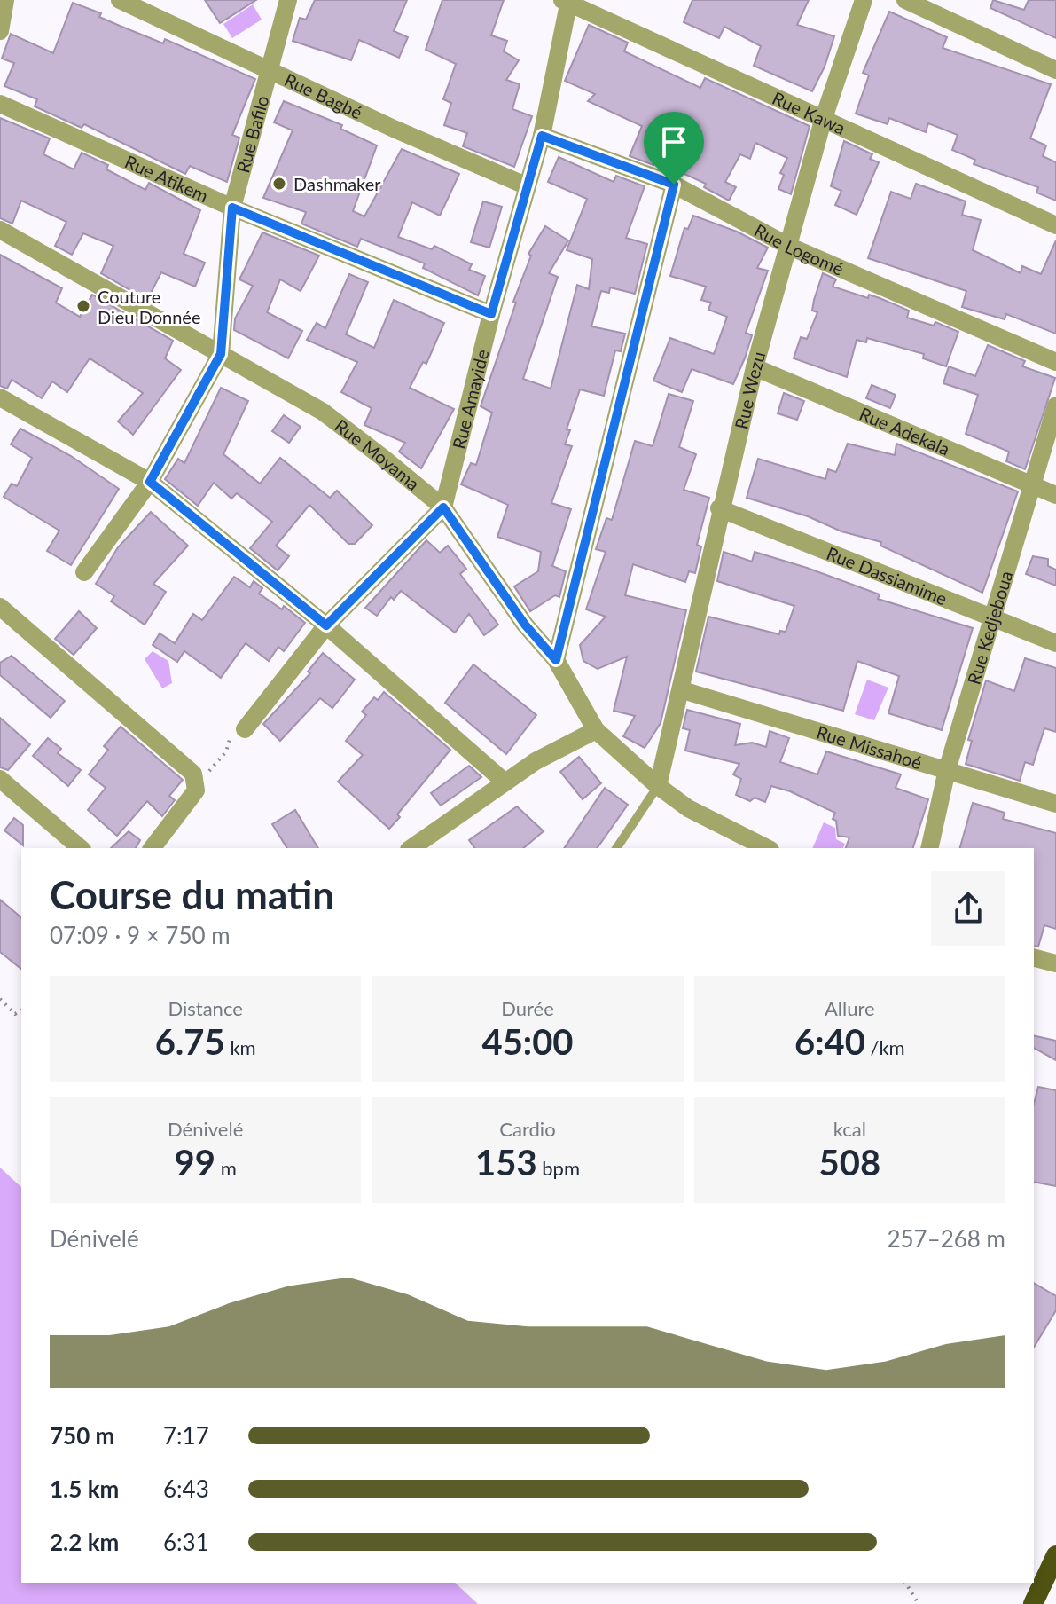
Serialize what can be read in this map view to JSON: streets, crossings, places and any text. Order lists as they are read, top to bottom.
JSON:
{
  "streets": {
    "street": [
      "Rue Bagbé",
      "Rue Kawa",
      "Rue Bafilo",
      "Rue Atikem",
      "Rue Logomé",
      "Rue Wezu",
      "Rue Amayide",
      "Rue Adekala",
      "Rue Moyama",
      "Rue Dassiamime",
      "Rue Kedjeboua",
      "Rue Missahoé"
    ]
  },
  "crossings": [
    ["Rue Bagbé", "Rue Bafilo"],
    ["Rue Bagbé", "Rue Amayide"],
    ["Rue Kawa", "Rue Wezu"],
    ["Rue Kawa", "Rue Amayide"],
    ["Rue Bafilo", "Rue Atikem"],
    ["Rue Bafilo", "Rue Moyama"],
    ["Rue Atikem", "Rue Amayide"],
    ["Rue Logomé", "Rue Wezu"],
    ["Rue Logomé", "Rue Amayide"],
    ["Rue Wezu", "Rue Adekala"],
    ["Rue Wezu", "Rue Moyama"],
    ["Rue Wezu", "Rue Dassiamime"],
    ["Rue Wezu", "Rue Missahoé"],
    ["Rue Amayide", "Rue Moyama"],
    ["Rue Adekala", "Rue Kedjeboua"],
    ["Rue Dassiamime", "Rue Kedjeboua"],
    ["Rue Kedjeboua", "Rue Missahoé"]
  ],
  "places": ["Dashmaker", "Couture Dieu Donnée"],
  "page": {
    "heading": ["Course du matin", "07:09 · 9 × 750 m"],
    "stats": [
      ["Distance", "6.75 km"],
      ["Durée", "45:00"],
      ["Allure", "6:40 /km"],
      ["Dénivelé", "99 m"],
      ["Cardio", "153 bpm"],
      ["kcal", "508"]
    ],
    "chart": ["Dénivelé", "257–268 m"],
    "list": [
      {
        "name": "750 m",
        "note": "7:17"
      },
      {
        "name": "1.5 km",
        "note": "6:43"
      },
      {
        "name": "2.2 km",
        "note": "6:31"
      }
    ]
  }
}
